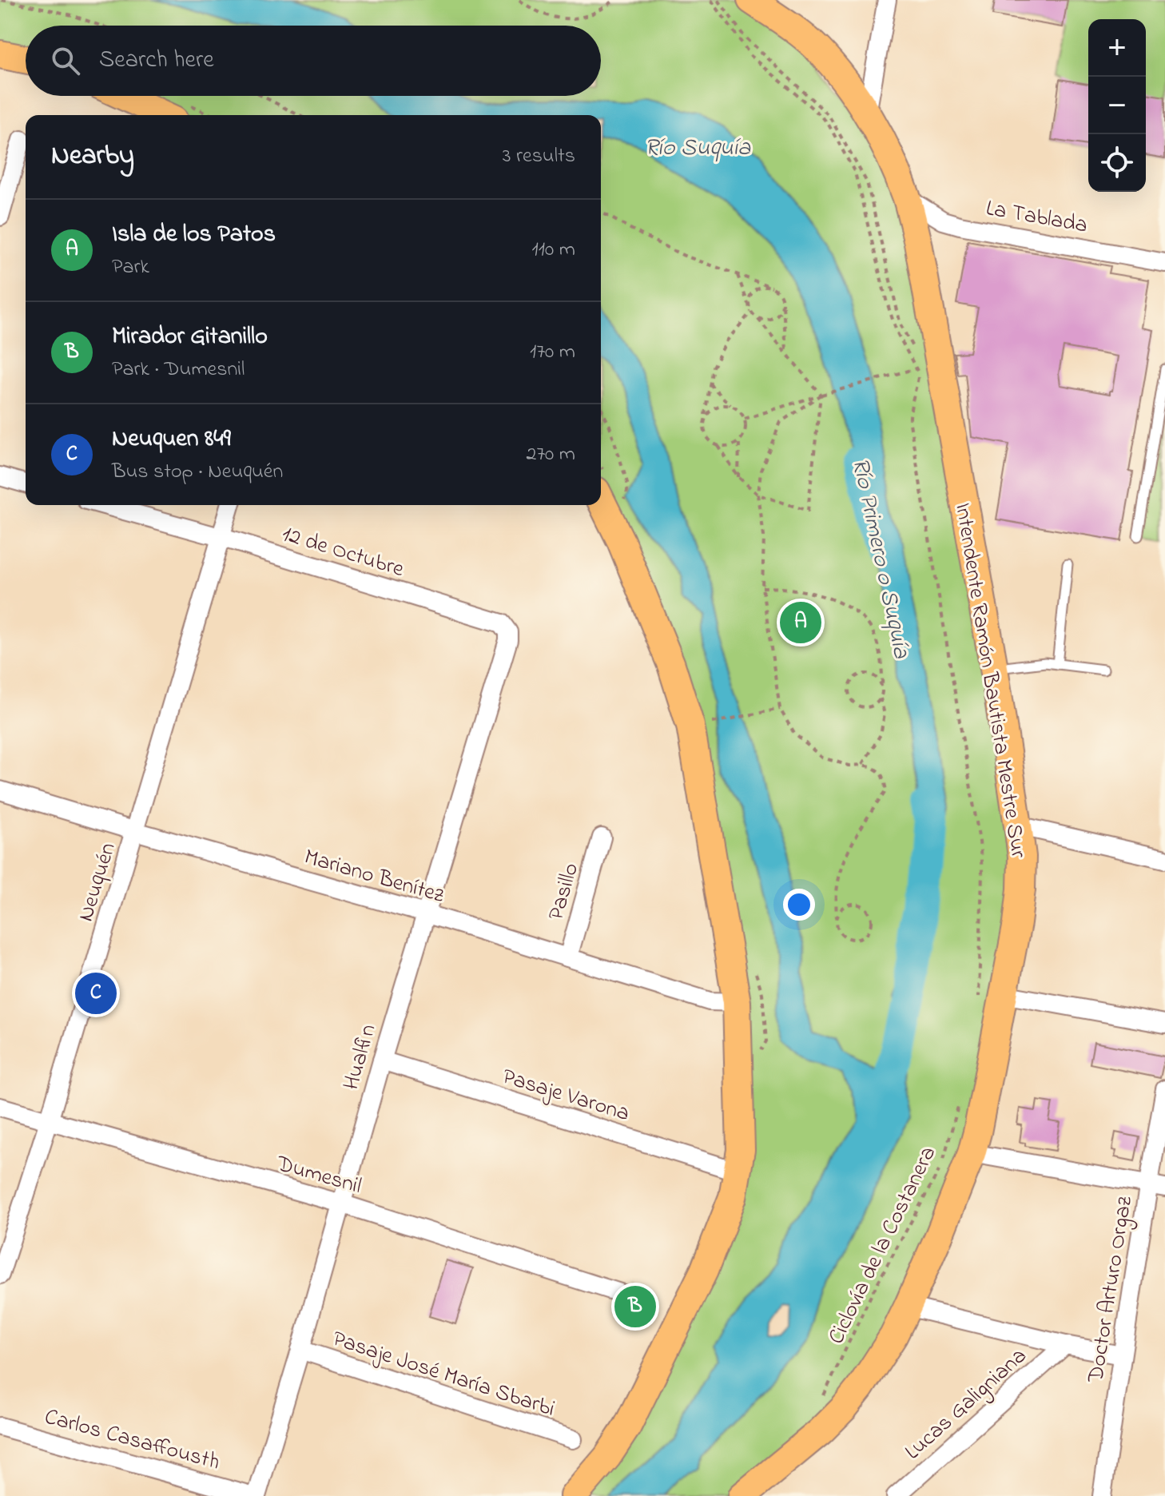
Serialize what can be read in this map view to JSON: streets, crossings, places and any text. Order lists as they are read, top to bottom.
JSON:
{
  "streets": {
    "main road": ["Intendente Ramón Bautista Mestre Sur"],
    "street": [
      "La Tablada",
      "12 de Octubre",
      "Mariano Benítez",
      "Neuquén",
      "Pasillo",
      "Hualfin",
      "Pasaje Varona",
      "Dumesnil",
      "Doctor Arturo Orgaz",
      "Pasaje José María Sbarbi",
      "Lucas Galigniana",
      "Carlos Casaffousth"
    ],
    "path": ["Ciclovía de la Costanera"]
  },
  "crossings": [
    ["La Tablada", "Intendente Ramón Bautista Mestre Sur"],
    ["12 de Octubre", "Neuquén"],
    ["12 de Octubre", "Hualfin"],
    ["Mariano Benítez", "Neuquén"],
    ["Mariano Benítez", "Pasillo"],
    ["Mariano Benítez", "Hualfin"],
    ["Neuquén", "Dumesnil"],
    ["Hualfin", "Pasaje Varona"],
    ["Hualfin", "Dumesnil"],
    ["Hualfin", "Pasaje José María Sbarbi"],
    ["Hualfin", "Carlos Casaffousth"]
  ],
  "water": ["Río Suquía", "Río Primero o Suquía"],
  "page": {
    "map_buttons": ["+", "−"],
    "search": "Search here",
    "heading": ["Nearby", "3 results"],
    "list": [
      {
        "mark": "A",
        "name": "Isla de los Patos",
        "note": "Park",
        "value": "110 m"
      },
      {
        "mark": "B",
        "name": "Mirador Gitanillo",
        "note": "Park · Dumesnil",
        "value": "170 m"
      },
      {
        "mark": "C",
        "name": "Neuquen 849",
        "note": "Bus stop · Neuquén",
        "value": "270 m"
      }
    ],
    "pins": ["A", "C", "B"]
  }
}
